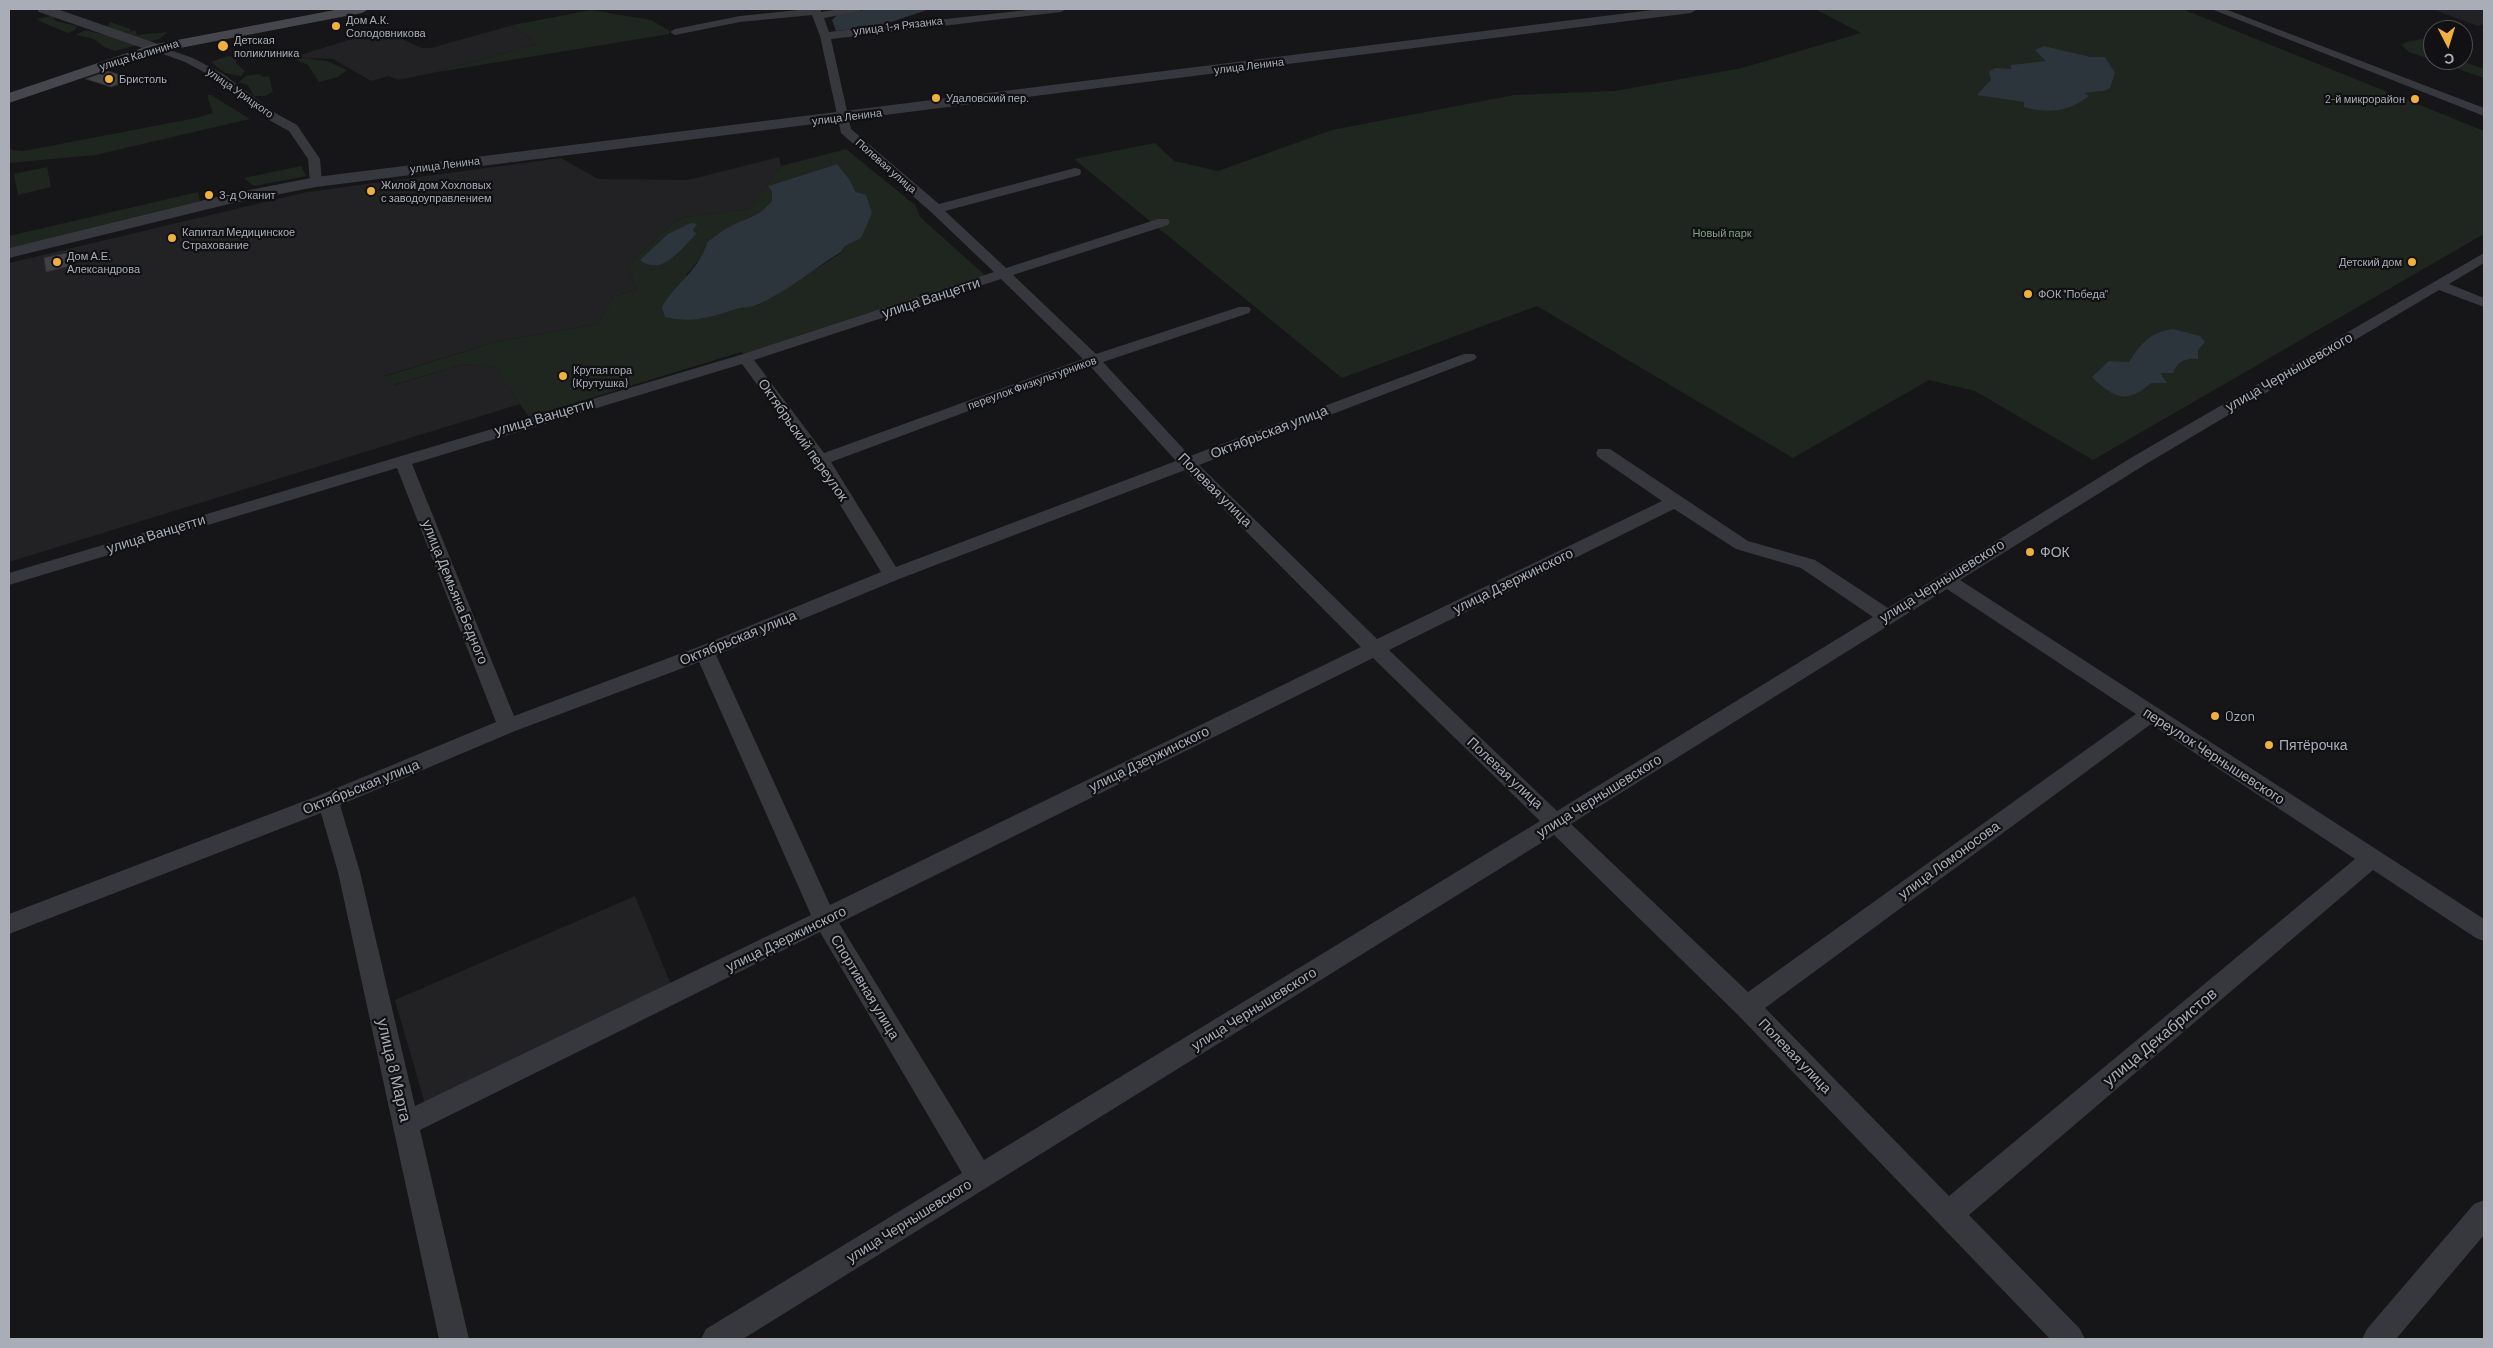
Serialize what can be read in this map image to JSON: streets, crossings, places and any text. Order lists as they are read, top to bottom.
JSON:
{
  "streets": {
    "main road": ["улица Калинина"],
    "street": [
      "улица 1-я Рязанка",
      "улица Ленина",
      "улица Урицкого",
      "Полевая улица",
      "улица Ванцетти",
      "улица Чернышевского",
      "переулок Физкультурников",
      "Октябрьская улица",
      "Октябрьский переулок",
      "улица Дзержинского",
      "улица Демьяна Бедного",
      "переулок Чернышевского",
      "улица Ломоносова",
      "Спортивная улица",
      "улица Декабристов",
      "улица 8 Марта"
    ]
  },
  "crossings": [
    ["улица Калинина", "улица Урицкого"],
    ["улица Ленина", "улица Урицкого"],
    ["улица Ленина", "Полевая улица"],
    ["Полевая улица", "улица Ванцетти"],
    ["Полевая улица", "улица Чернышевского"],
    ["Полевая улица", "переулок Физкультурников"],
    ["Полевая улица", "Октябрьская улица"],
    ["Полевая улица", "улица Дзержинского"],
    ["Полевая улица", "улица Ломоносова"],
    ["Полевая улица", "улица Декабристов"],
    ["улица Ванцетти", "Октябрьский переулок"],
    ["улица Ванцетти", "улица Демьяна Бедного"],
    ["улица Чернышевского", "переулок Чернышевского"],
    ["улица Чернышевского", "Спортивная улица"],
    ["переулок Физкультурников", "Октябрьский переулок"],
    ["Октябрьская улица", "Октябрьский переулок"],
    ["Октябрьская улица", "улица Демьяна Бедного"],
    ["Октябрьская улица", "Спортивная улица"],
    ["Октябрьская улица", "улица 8 Марта"],
    ["улица Дзержинского", "Спортивная улица"],
    ["улица Дзержинского", "улица 8 Марта"],
    ["переулок Чернышевского", "улица Ломоносова"],
    ["переулок Чернышевского", "улица Декабристов"]
  ],
  "parks": ["Новый парк"],
  "places": [
    "Дом А.К. Солодовникова",
    "Детская поликлиника",
    "Бристоль",
    "Удаловский пер.",
    "2-й микрорайон",
    "Жилой дом Хохловых с заводоуправлением",
    "З-д Оканит",
    "Капитал Медицинское Страхование",
    "Дом А.Е. Александрова",
    "Детский дом",
    "ФОК \"Победа\"",
    "Крутая гора (Крутушка)",
    "ФОК",
    "Ozon",
    "Пятёрочка"
  ],
  "north": "bottom"
}
